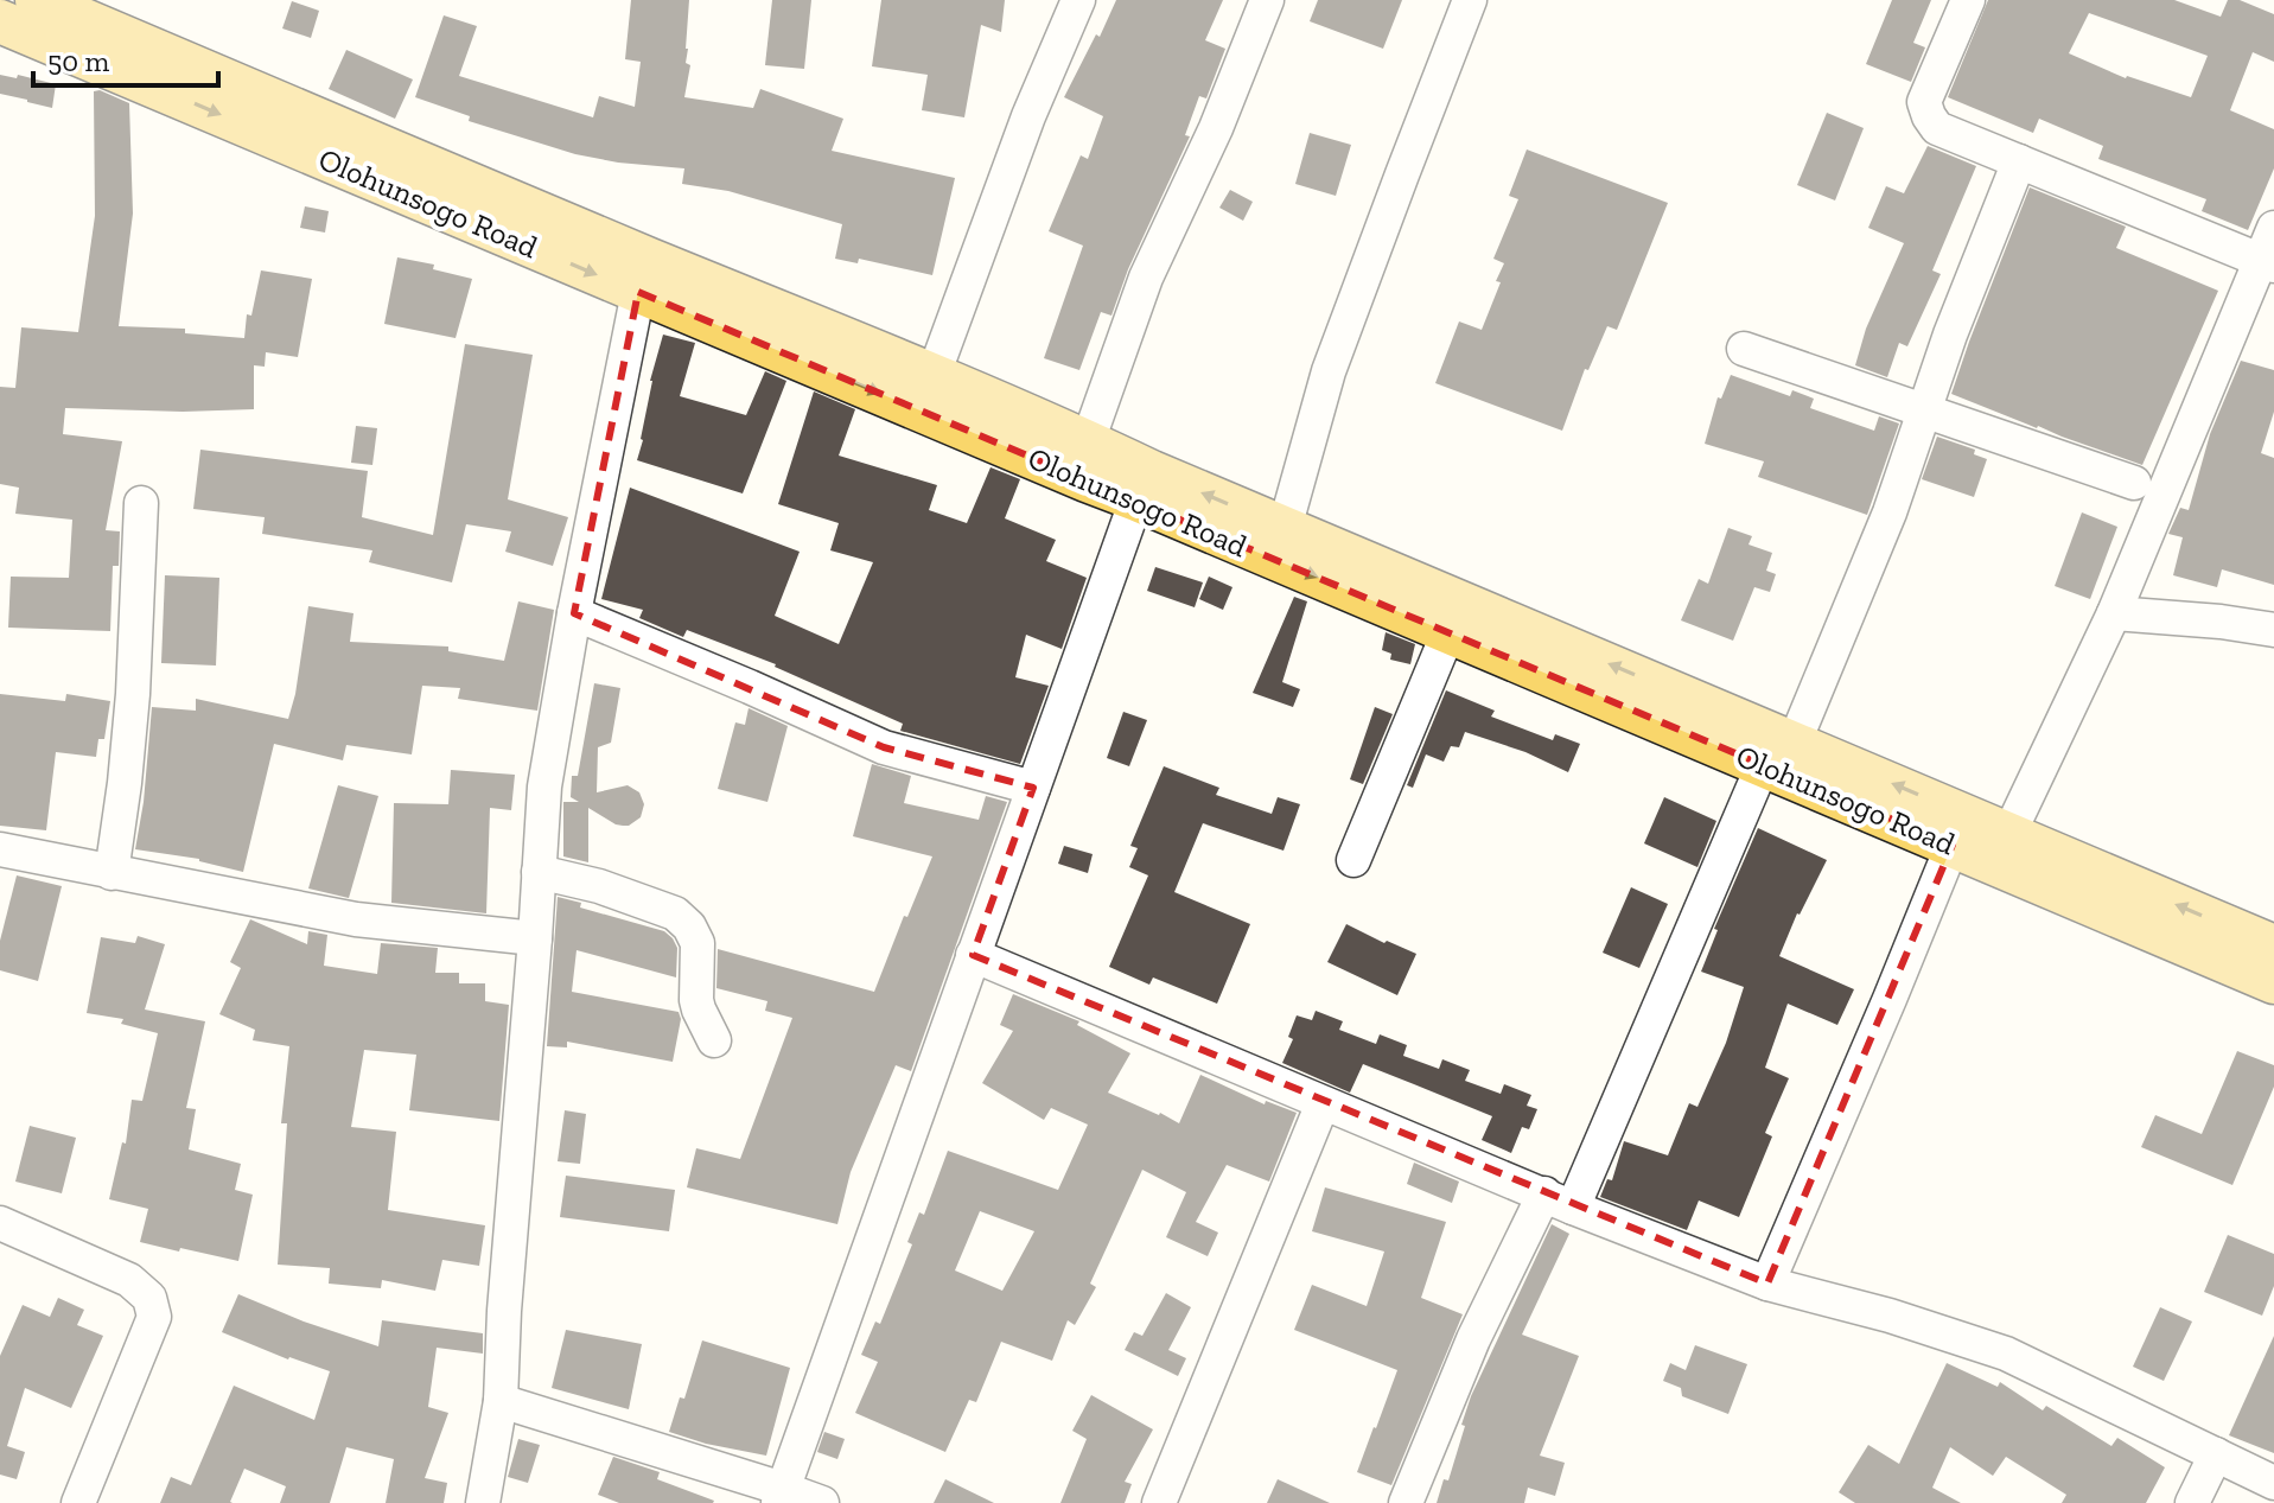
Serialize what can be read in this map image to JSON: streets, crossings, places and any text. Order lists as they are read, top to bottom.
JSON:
{
  "streets": {
    "main road": ["Olohunsogo Road"]
  },
  "scale_bar": "50 m"
}
